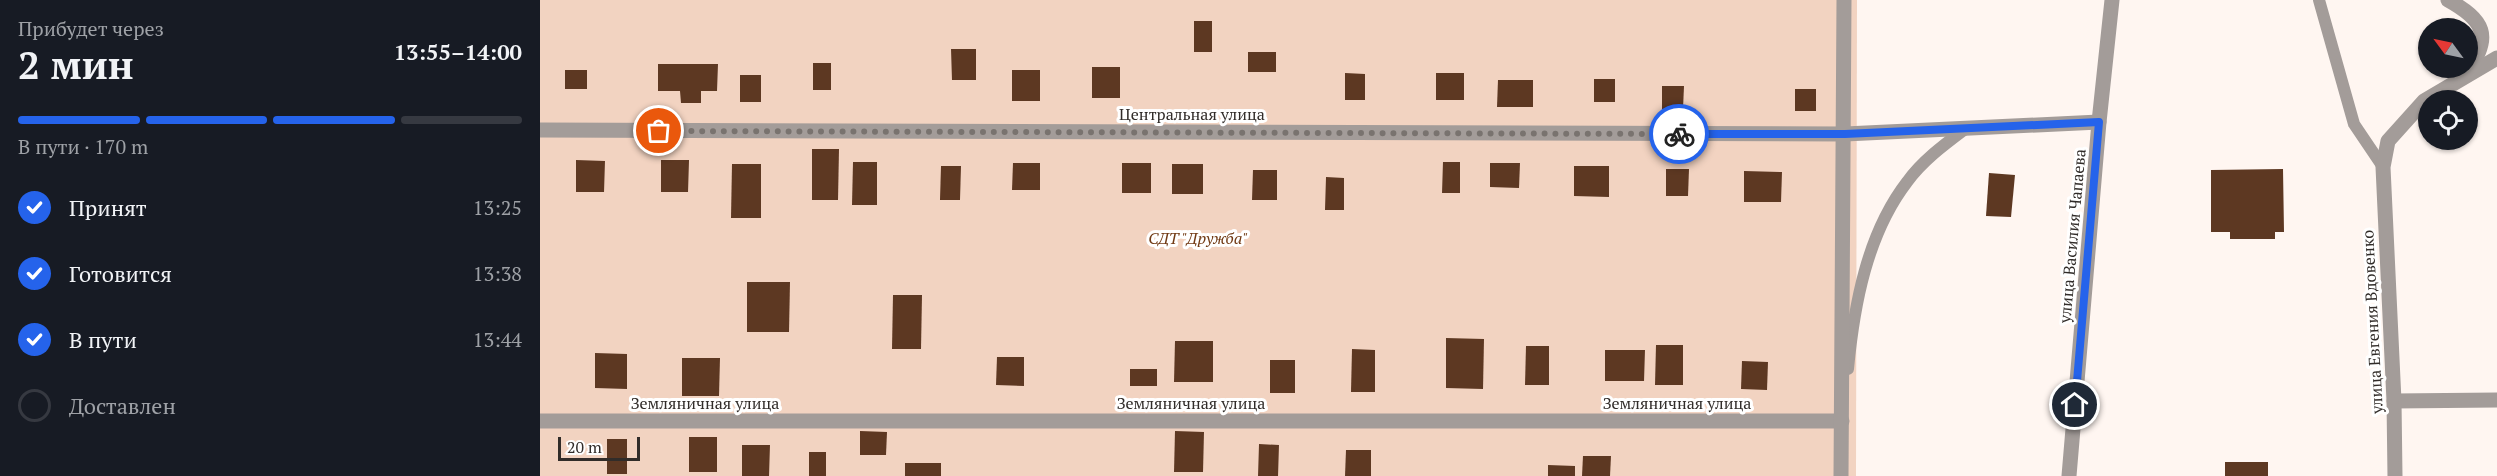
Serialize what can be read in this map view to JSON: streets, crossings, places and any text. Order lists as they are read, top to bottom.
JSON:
{
  "streets": {
    "street": [
      "Центральная улица",
      "улица Василия Чапаева",
      "улица Евгения Вдовенко",
      "Земляничная улица"
    ]
  },
  "crossings": [
    ["Центральная улица", "улица Василия Чапаева"]
  ],
  "parks": ["СДТ \"Дружба\""],
  "scale_bar": "20 m",
  "north": "top left",
  "page": {
    "heading": ["2 мин", "Прибудет через", "13:55–14:00"],
    "bar": "В пути · 170 m",
    "list": [
      ["Принят", "13:25"],
      ["Готовится", "13:38"],
      ["В пути", "13:44"],
      "Доставлен"
    ],
    "scale": "20 m"
  }
}
